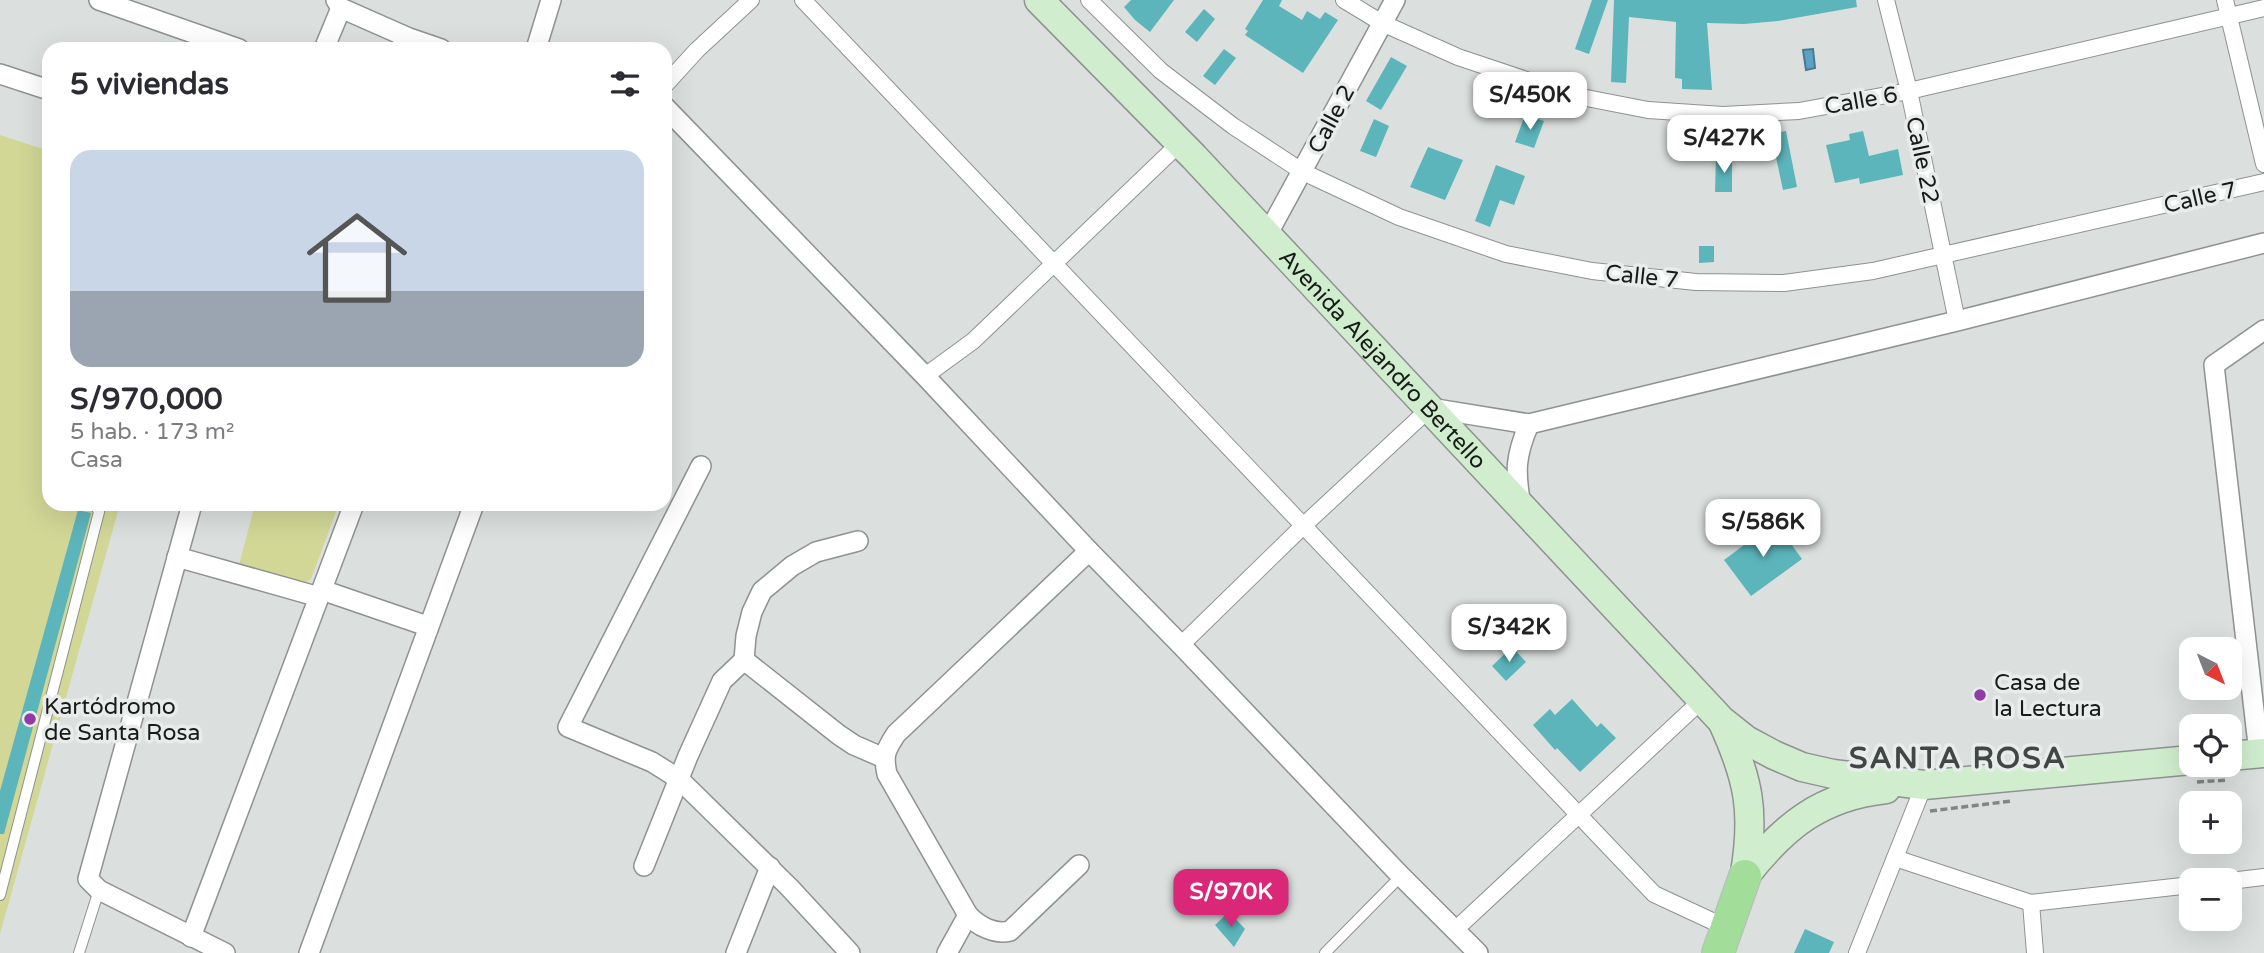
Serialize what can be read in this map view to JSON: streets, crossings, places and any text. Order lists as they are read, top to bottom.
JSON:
{
  "streets": {
    "main road": ["Avenida Alejandro Bertello"],
    "street": [
      "Calle 6",
      "Calle 2",
      "Calle 22",
      "Calle 7"
    ]
  },
  "crossings": [
    ["Calle 6", "Calle 2"],
    ["Calle 6", "Calle 22"],
    ["Calle 2", "Calle 7"],
    ["Calle 2", "Avenida Alejandro Bertello"],
    ["Calle 22", "Calle 7"]
  ],
  "districts": ["SANTA ROSA"],
  "places": ["Casa de la Lectura", "Kartódromo de Santa Rosa"],
  "north": "bottom right",
  "page": {
    "heading": "5 viviendas",
    "price": [
      "S/450K",
      "S/427K",
      "S/586K",
      "S/342K",
      "S/970K"
    ],
    "list": [
      {
        "name": "S/970,000",
        "note": "5 hab. · 173 m² · Casa"
      }
    ],
    "map_buttons": ["+", "−"]
  }
}
